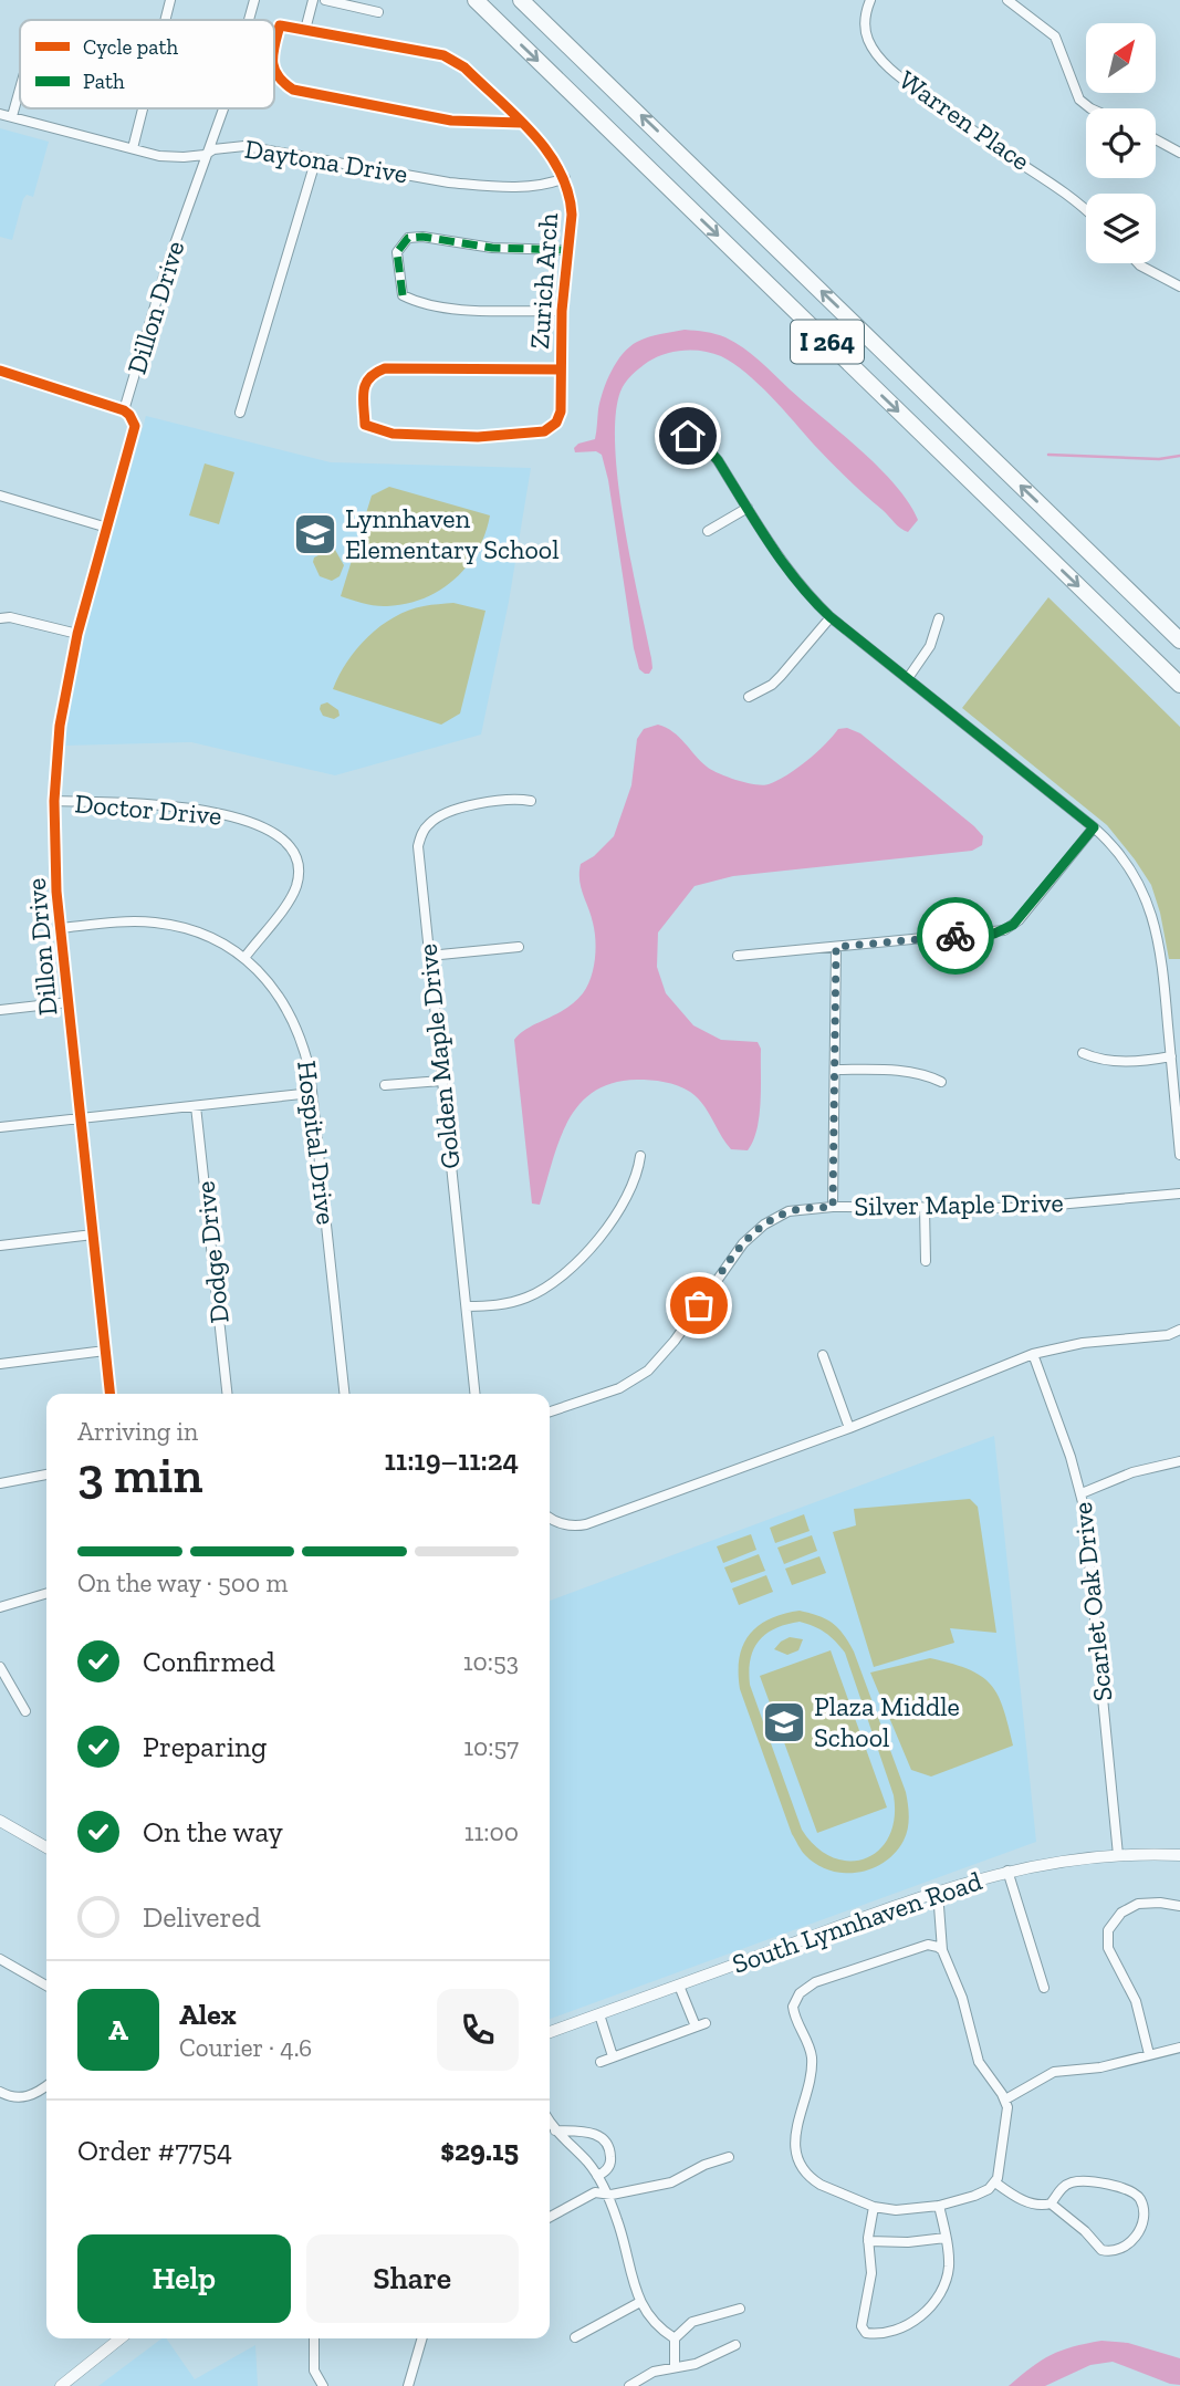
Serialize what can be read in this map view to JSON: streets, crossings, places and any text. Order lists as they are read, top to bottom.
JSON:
{
  "streets": {
    "highway": ["I 264"],
    "street": [
      "Warren Place",
      "Daytona Drive",
      "Zurich Arch",
      "Dillon Drive",
      "Doctor Drive",
      "Golden Maple Drive",
      "Hospital Drive",
      "Silver Maple Drive",
      "Dodge Drive",
      "Scarlet Oak Drive",
      "South Lynnhaven Road"
    ]
  },
  "crossings": [
    ["Daytona Drive", "Zurich Arch"],
    ["Daytona Drive", "Dillon Drive"],
    ["Dillon Drive", "Doctor Drive"],
    ["Dillon Drive", "Hospital Drive"],
    ["Doctor Drive", "Hospital Drive"],
    ["Scarlet Oak Drive", "South Lynnhaven Road"]
  ],
  "places": {
    "school or university": ["Lynnhaven Elementary School", "Plaza Middle School"]
  },
  "legend": ["Cycle path", "Path"],
  "north": "top right",
  "page": {
    "heading": ["3 min", "Arriving in", "11:19–11:24"],
    "panel": [
      "Alex",
      "Courier · 4.6",
      "Order #7754",
      "$29.15"
    ],
    "bar": "On the way · 500 m",
    "list": [
      ["Confirmed", "10:53"],
      ["Preparing", "10:57"],
      ["On the way", "11:00"],
      "Delivered"
    ],
    "round": "A",
    "buttons": ["Help", "Share"]
  }
}
